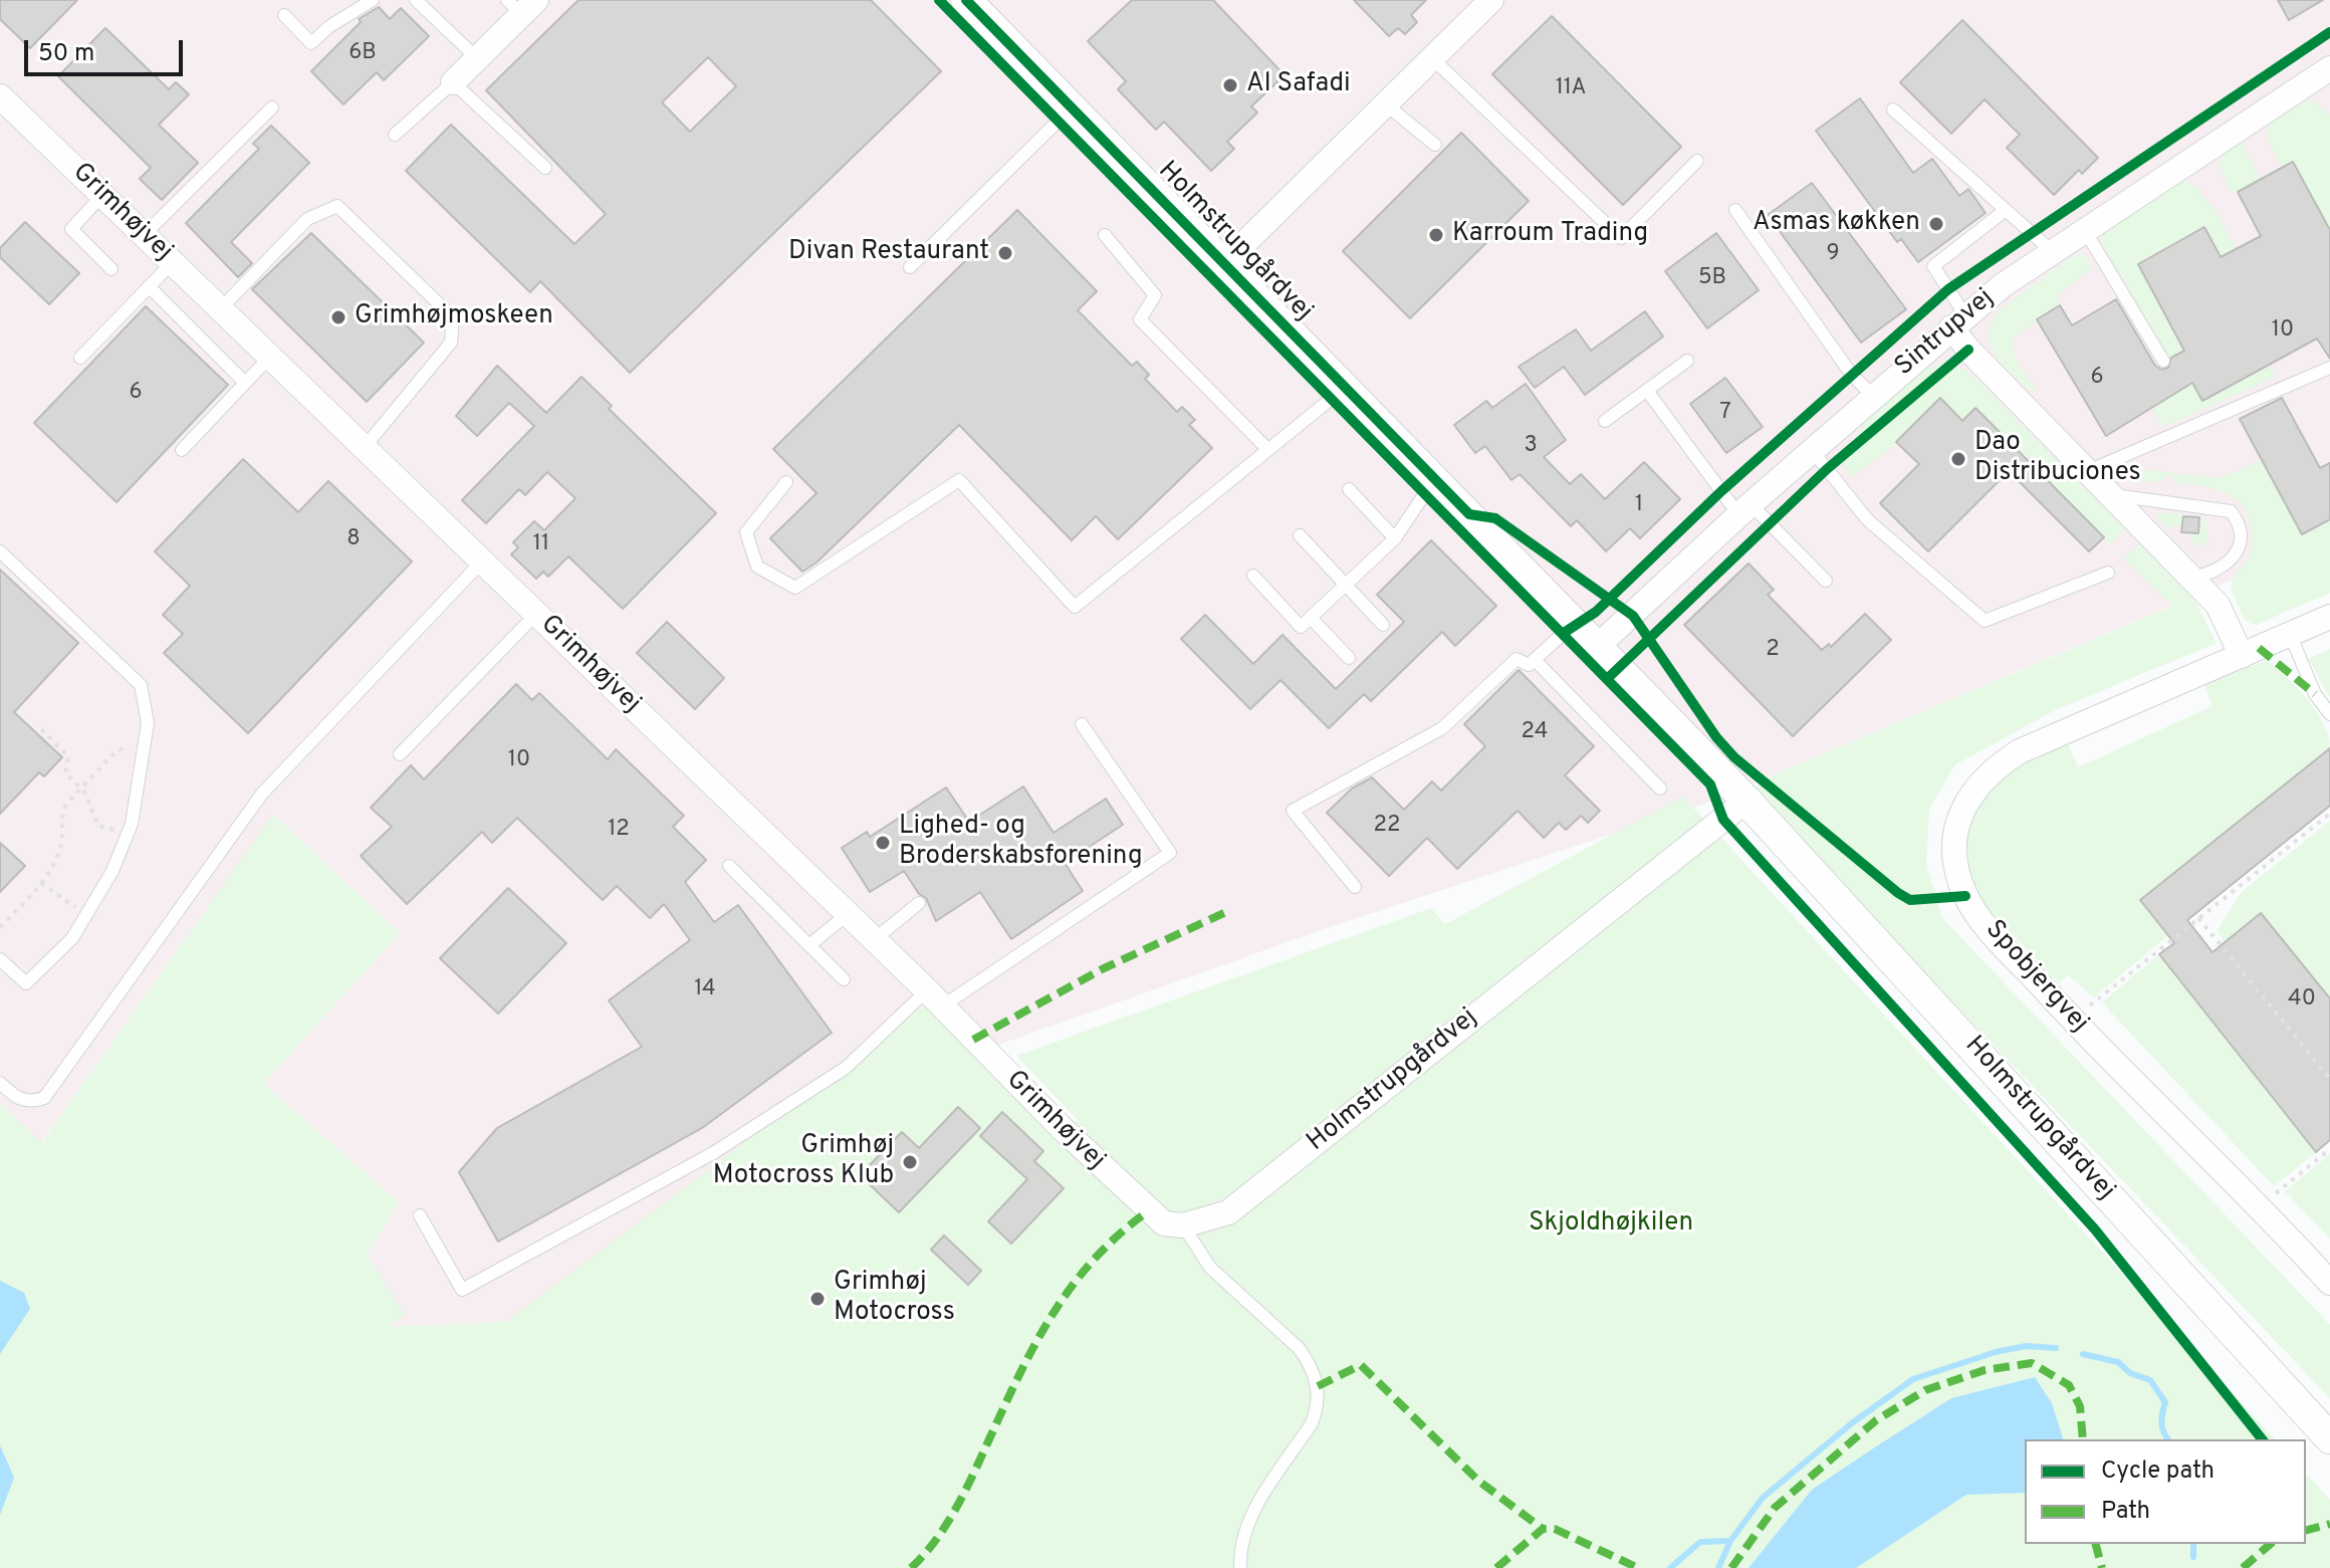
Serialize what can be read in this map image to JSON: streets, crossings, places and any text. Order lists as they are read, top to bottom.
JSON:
{
  "streets": {
    "street": [
      "Grimhøjvej",
      "Holmstrupgårdvej",
      "Sintrupvej",
      "Spobjergvej"
    ]
  },
  "crossings": [
    ["Grimhøjvej", "Holmstrupgårdvej"],
    ["Holmstrupgårdvej", "Sintrupvej"]
  ],
  "parks": ["Skjoldhøjkilen"],
  "places": [
    "Al Safadi",
    "Asmas køkken",
    "Karroum Trading",
    "Divan Restaurant",
    "Grimhøjmoskeen",
    "Dao Distribuciones",
    "Lighed- og Broderskabsforening",
    "Grimhøj Motocross Klub",
    "Grimhøj Motocross"
  ],
  "house_numbers": [
    "6B",
    "11A",
    "9",
    "5B",
    "10",
    "6",
    "6",
    "7",
    "3",
    "1",
    "8",
    "11",
    "2",
    "24",
    "10",
    "22",
    "12",
    "14",
    "40"
  ],
  "legend": ["Cycle path", "Path"],
  "scale_bar": "50 m"
}
